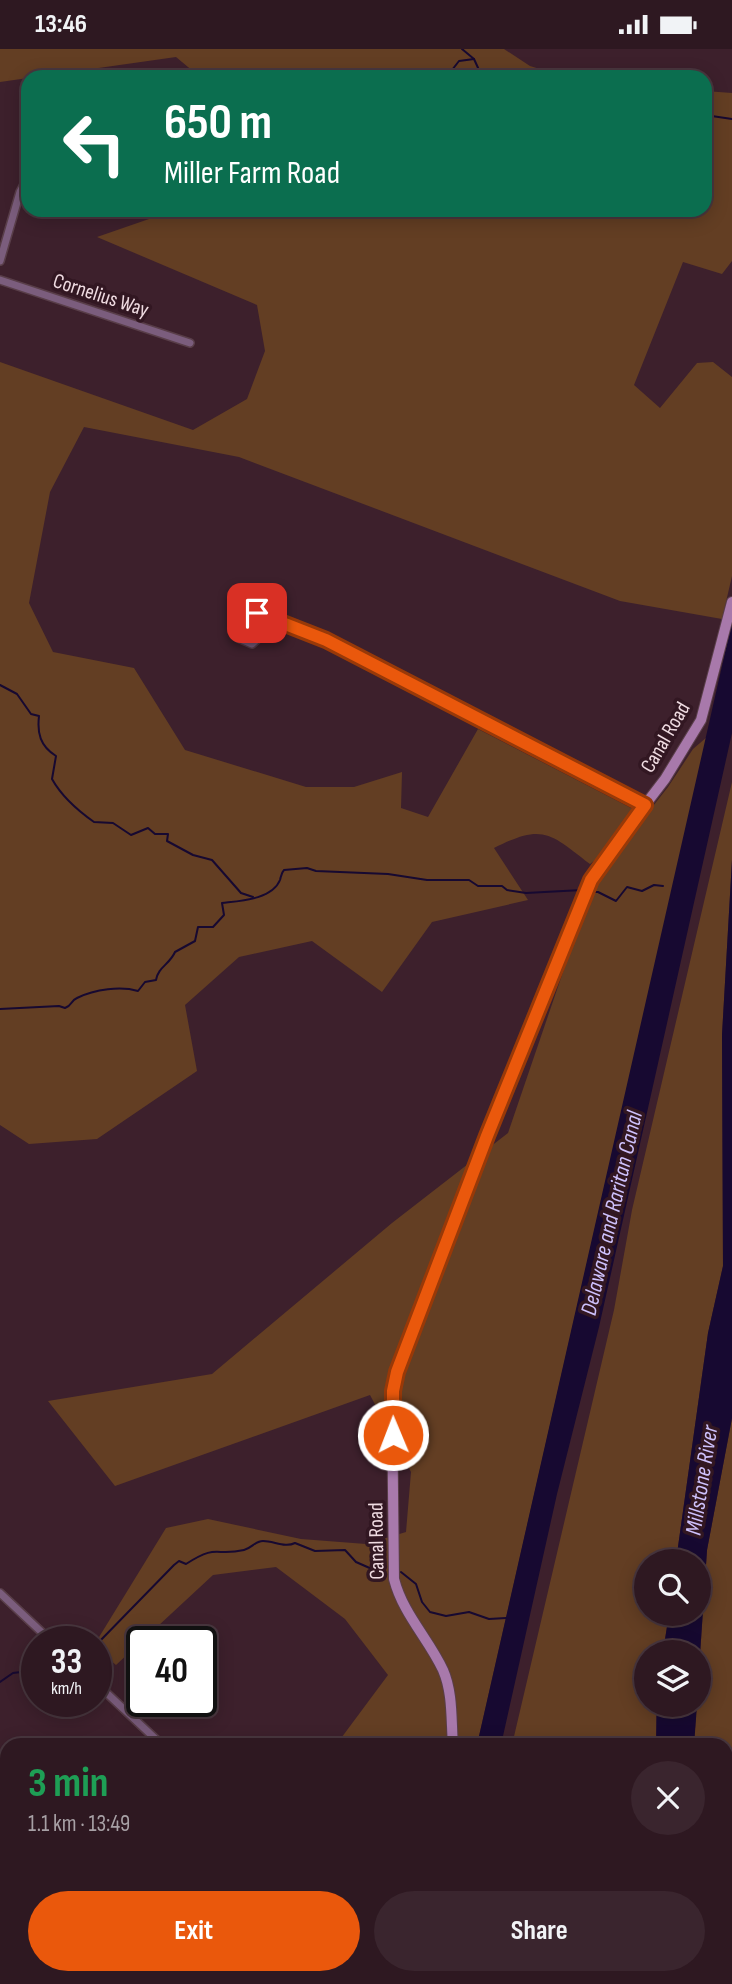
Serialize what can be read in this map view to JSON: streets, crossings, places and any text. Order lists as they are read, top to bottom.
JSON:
{
  "streets": {
    "street": ["Cornelius Way", "Canal Road"]
  },
  "water": ["Delaware and Raritan Canal", "Millstone River"],
  "page": {
    "status": "13:46",
    "turn": ["650 m", "Miller Farm Road"],
    "speed": "33 km/h",
    "limit": "40",
    "heading": ["3 min", "1.1 km · 13:49"],
    "buttons": ["Exit", "Share"]
  }
}
